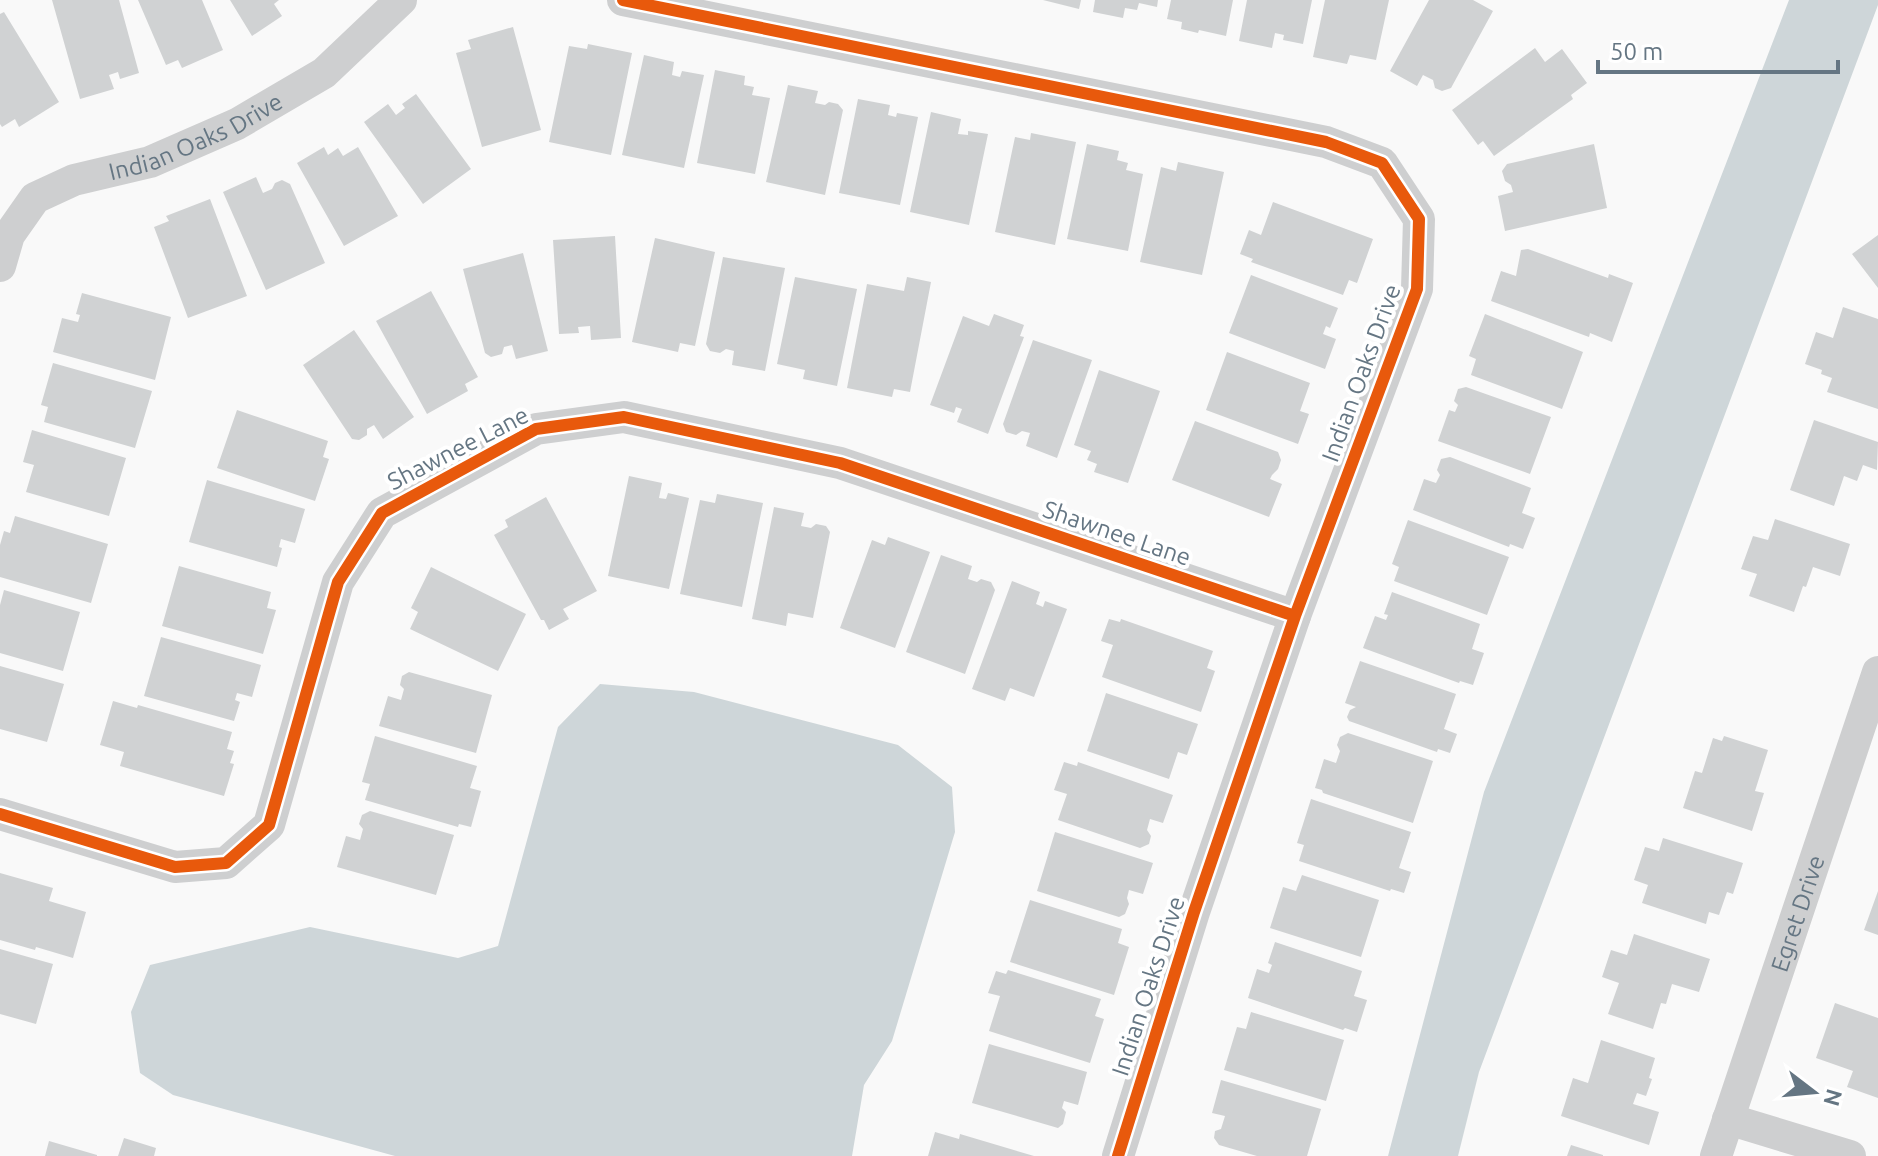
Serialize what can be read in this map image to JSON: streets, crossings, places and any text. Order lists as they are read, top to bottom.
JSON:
{
  "streets": {
    "street": ["Indian Oaks Drive", "Shawnee Lane", "Egret Drive"]
  },
  "crossings": [
    ["Indian Oaks Drive", "Shawnee Lane"]
  ],
  "scale_bar": "50 m",
  "north": "right"
}
